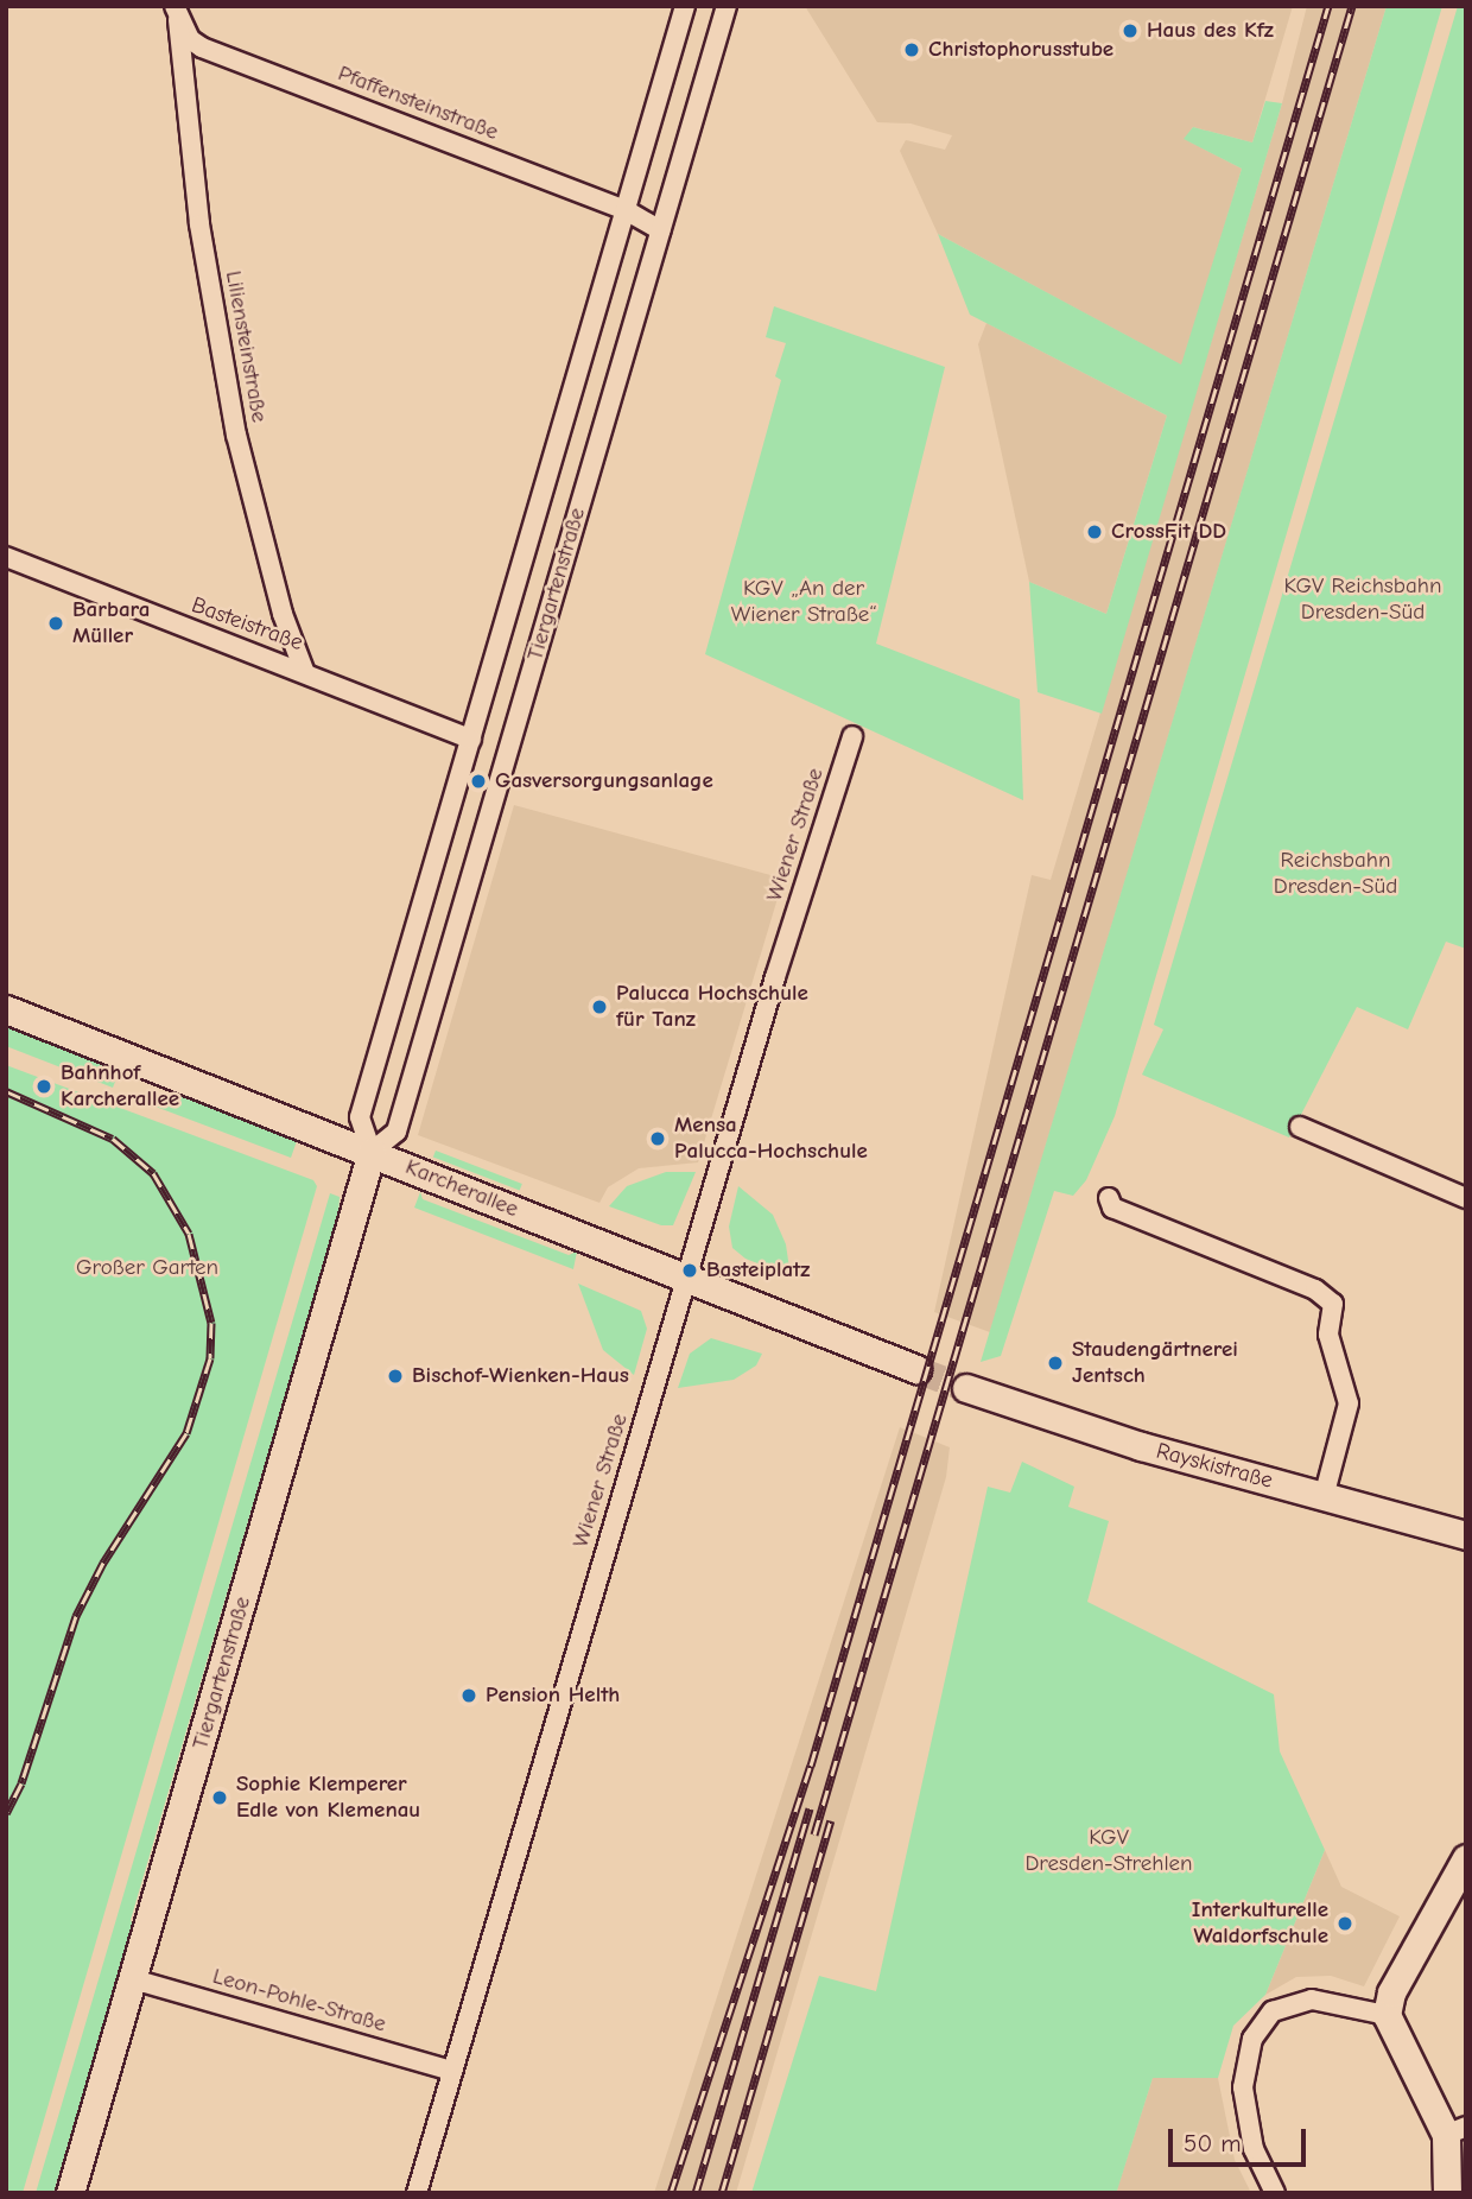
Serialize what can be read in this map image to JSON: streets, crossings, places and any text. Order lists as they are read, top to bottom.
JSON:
{
  "streets": {
    "street": [
      "Pfaffensteinstraße",
      "Liliensteinstraße",
      "Tiergartenstraße",
      "Basteistraße",
      "Wiener Straße",
      "Karcherallee",
      "Rayskistraße",
      "Leon-Pohle-Straße"
    ]
  },
  "crossings": [
    ["Pfaffensteinstraße", "Liliensteinstraße"],
    ["Pfaffensteinstraße", "Tiergartenstraße"],
    ["Liliensteinstraße", "Basteistraße"],
    ["Tiergartenstraße", "Basteistraße"],
    ["Tiergartenstraße", "Karcherallee"],
    ["Tiergartenstraße", "Leon-Pohle-Straße"],
    ["Wiener Straße", "Karcherallee"],
    ["Wiener Straße", "Leon-Pohle-Straße"]
  ],
  "parks": [
    "KGV Reichsbahn Dresden-Süd",
    "KGV „An der Wiener Straße“",
    "Reichsbahn Dresden-Süd",
    "Großer Garten",
    "KGV Dresden-Strehlen"
  ],
  "places": [
    "Haus des Kfz",
    "Christophorusstube",
    "CrossFit DD",
    "Barbara Müller",
    "Gasversorgungsanlage",
    "Palucca Hochschule für Tanz",
    "Bahnhof Karcherallee",
    "Mensa Palucca-Hochschule",
    "Basteiplatz",
    "Staudengärtnerei Jentsch",
    "Bischof-Wienken-Haus",
    "Pension Helth",
    "Sophie Klemperer Edle von Klemenau",
    "Interkulturelle Waldorfschule"
  ],
  "scale_bar": "50 m"
}
